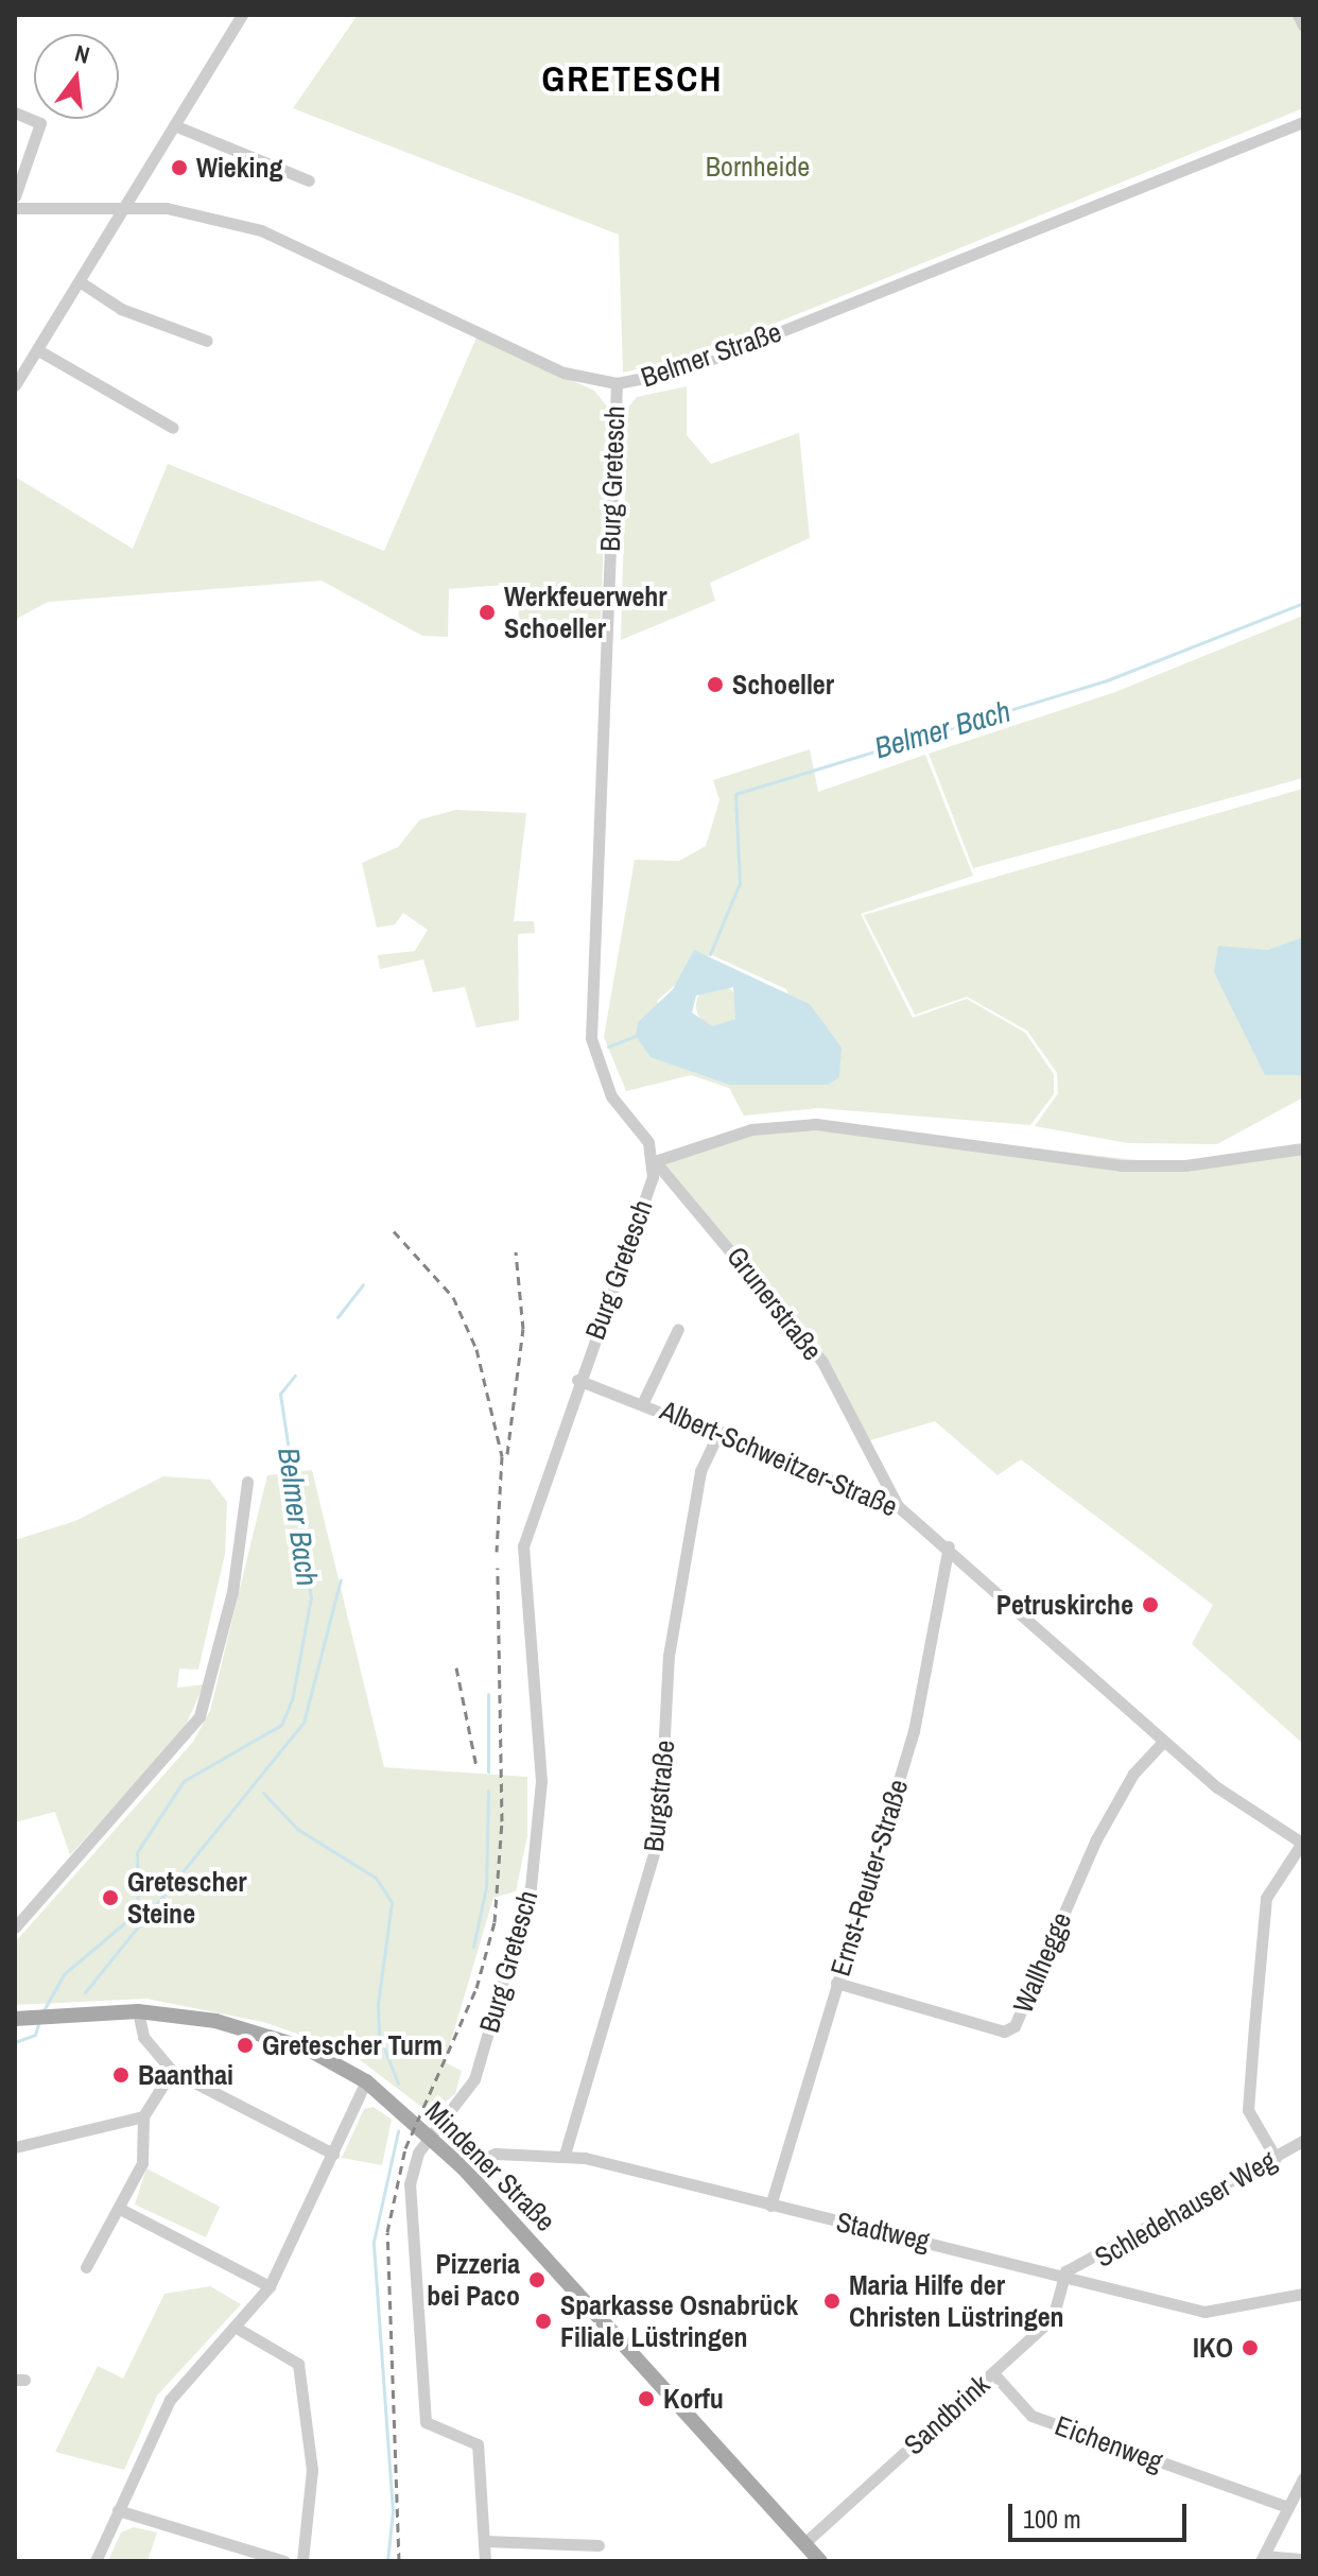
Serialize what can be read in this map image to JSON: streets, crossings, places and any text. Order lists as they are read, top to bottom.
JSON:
{
  "streets": {
    "main road": ["Mindener Straße"],
    "street": [
      "Belmer Straße",
      "Burg Gretesch",
      "Grunerstraße",
      "Albert-Schweitzer-Straße",
      "Burgstraße",
      "Ernst-Reuter-Straße",
      "Wallhegge",
      "Schledehauser Weg",
      "Stadtweg",
      "Sandbrink",
      "Eichenweg"
    ]
  },
  "crossings": [
    ["Belmer Straße", "Burg Gretesch"],
    ["Burg Gretesch", "Grunerstraße"],
    ["Burg Gretesch", "Albert-Schweitzer-Straße"],
    ["Burg Gretesch", "Mindener Straße"],
    ["Grunerstraße", "Albert-Schweitzer-Straße"],
    ["Albert-Schweitzer-Straße", "Burgstraße"],
    ["Albert-Schweitzer-Straße", "Ernst-Reuter-Straße"],
    ["Albert-Schweitzer-Straße", "Wallhegge"],
    ["Burgstraße", "Stadtweg"],
    ["Ernst-Reuter-Straße", "Wallhegge"],
    ["Ernst-Reuter-Straße", "Stadtweg"],
    ["Mindener Straße", "Stadtweg"],
    ["Mindener Straße", "Sandbrink"],
    ["Schledehauser Weg", "Stadtweg"],
    ["Schledehauser Weg", "Sandbrink"],
    ["Stadtweg", "Sandbrink"],
    ["Sandbrink", "Eichenweg"]
  ],
  "districts": ["GRETESCH"],
  "water": ["Belmer Bach"],
  "parks": ["Bornheide"],
  "places": [
    "Wieking",
    "Werkfeuerwehr Schoeller",
    "Schoeller",
    "Petruskirche",
    "Gretescher Steine",
    "Gretescher Turm",
    "Baanthai",
    "Pizzeria bei Paco",
    "Maria Hilfe der Christen Lüstringen",
    "Sparkasse Osnabrück Filiale Lüstringen",
    "IKO",
    "Korfu"
  ],
  "scale_bar": "100 m",
  "north": "top"
}
